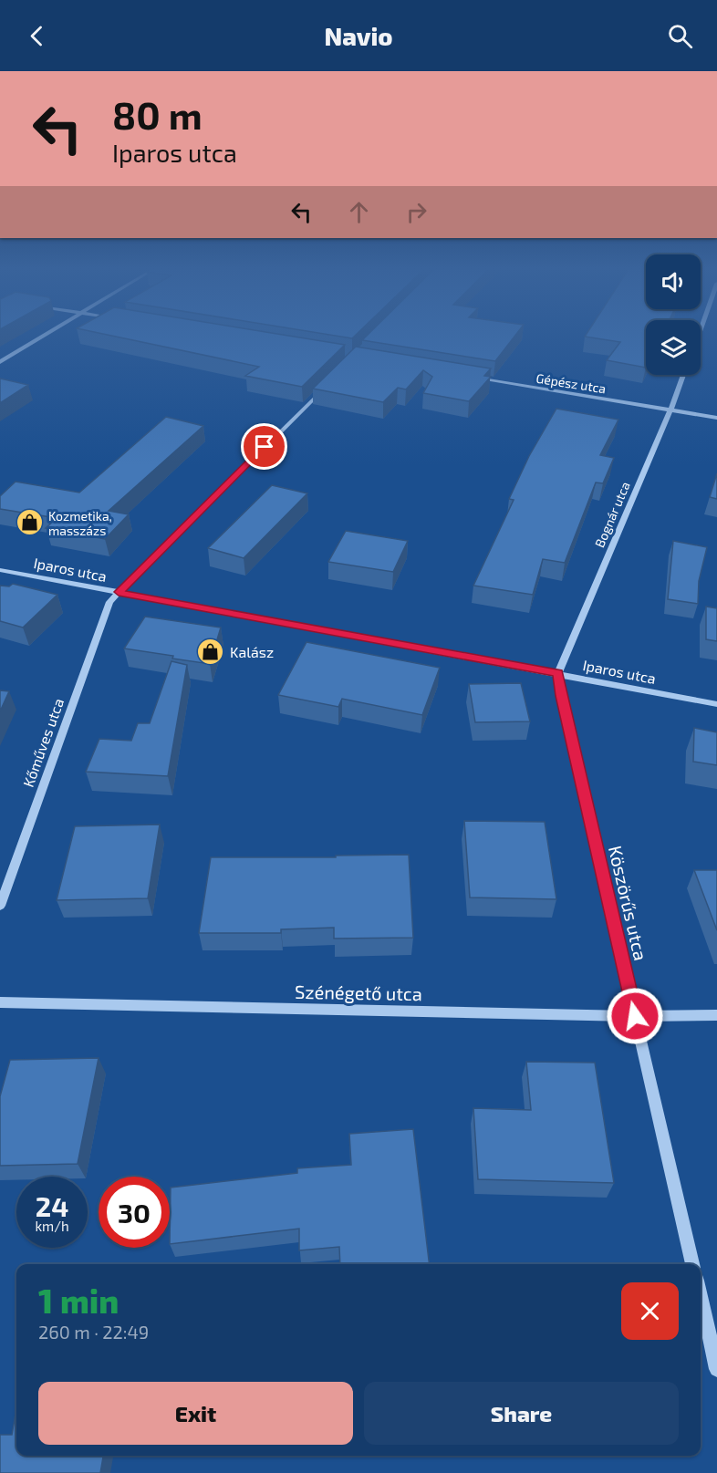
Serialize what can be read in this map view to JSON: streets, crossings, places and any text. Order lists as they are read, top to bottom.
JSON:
{
  "streets": {
    "street": [
      "Gépész utca",
      "Bognár utca",
      "Iparos utca",
      "Kőműves utca",
      "Köszörűs utca",
      "Szénégető utca"
    ]
  },
  "crossings": [
    ["Gépész utca", "Bognár utca"],
    ["Bognár utca", "Iparos utca"],
    ["Bognár utca", "Köszörűs utca"],
    ["Iparos utca", "Kőműves utca"],
    ["Iparos utca", "Köszörűs utca"],
    ["Köszörűs utca", "Szénégető utca"]
  ],
  "places": {
    "shop": ["Kozmetika, masszázs", "Kalász"]
  },
  "page": {
    "header": "Navio",
    "turn": ["80 m", "Iparos utca"],
    "speed": "24 km/h",
    "limit": "30",
    "heading": ["1 min", "260 m · 22:49"],
    "buttons": ["Exit", "Share"]
  }
}
